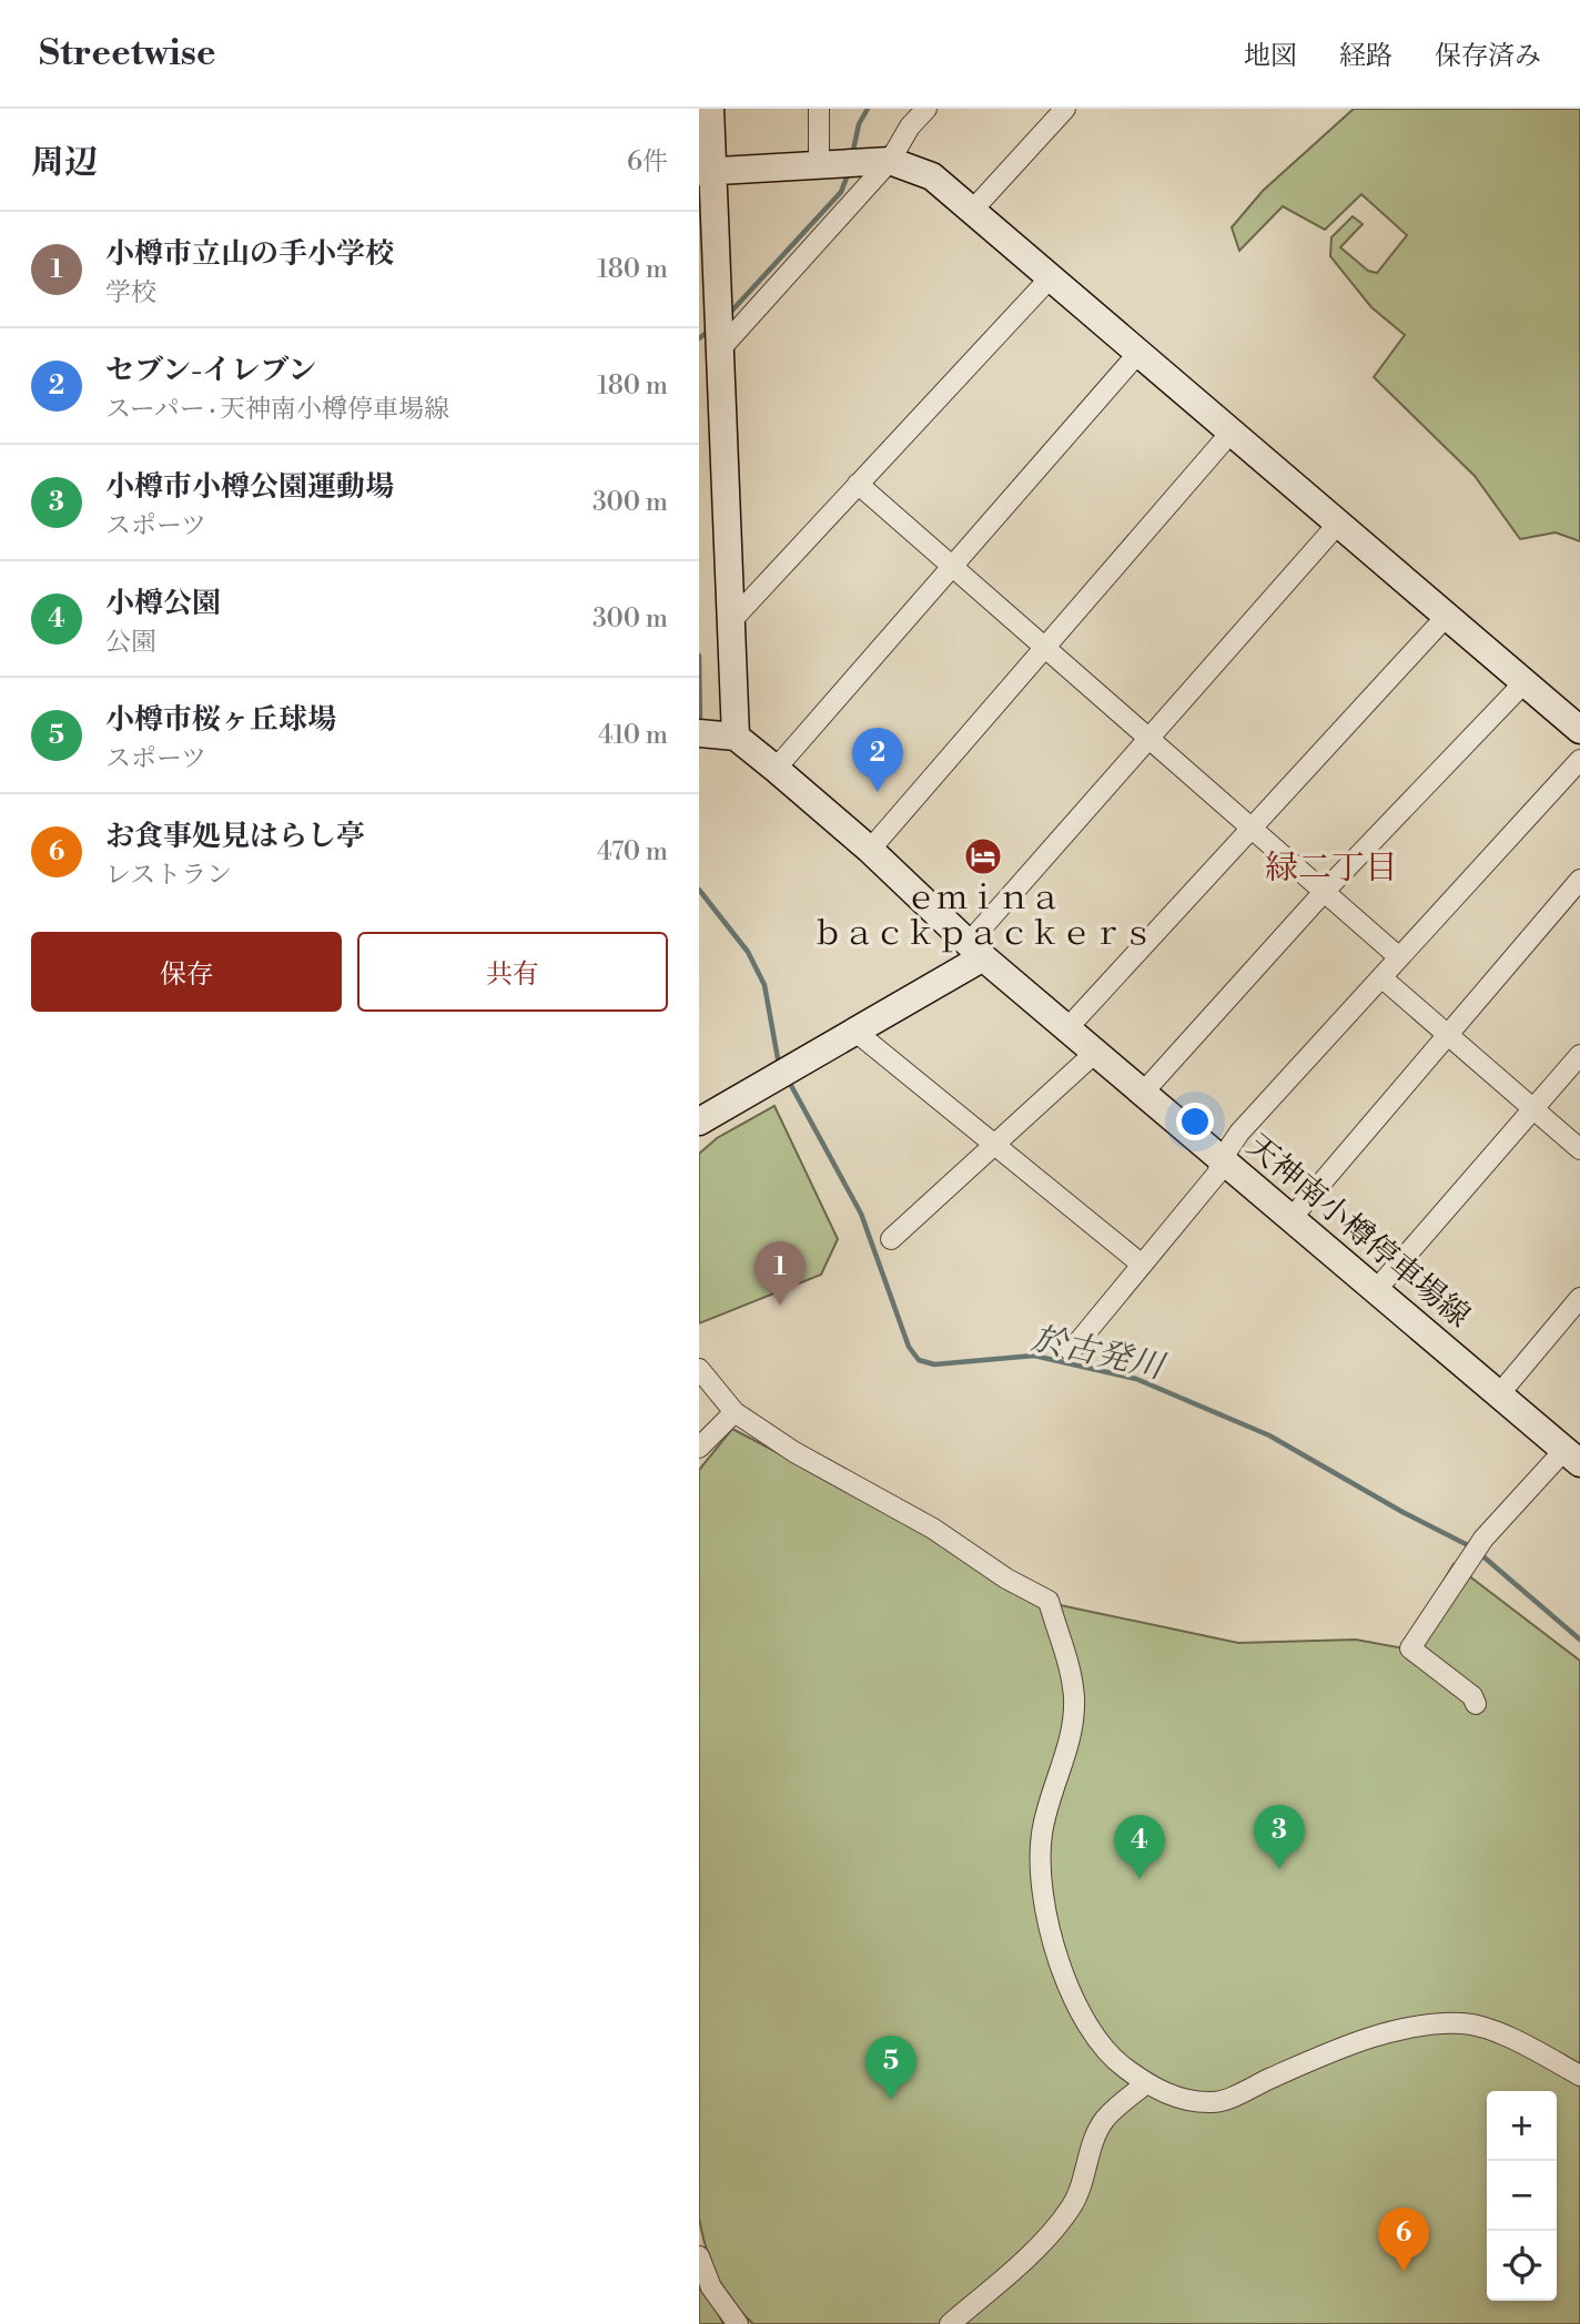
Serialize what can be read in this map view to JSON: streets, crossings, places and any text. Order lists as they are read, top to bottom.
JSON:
{
  "streets": {
    "main road": ["天神南小樽停車場線"]
  },
  "districts": ["緑二丁目"],
  "water": ["於古発川"],
  "places": {
    "hotel": ["ｅｍｉｎａ ｂａｃｋｐａｃｋｅｒｓ"]
  },
  "page": {
    "header": "Streetwise",
    "nav": ["地図", "経路", "保存済み"],
    "heading": ["周辺", "6件"],
    "list": [
      {
        "mark": "1",
        "name": "小樽市立山の手小学校",
        "note": "学校",
        "value": "180 m"
      },
      {
        "mark": "2",
        "name": "セブン-イレブン",
        "note": "スーパー · 天神南小樽停車場線",
        "value": "180 m"
      },
      {
        "mark": "3",
        "name": "小樽市小樽公園運動場",
        "note": "スポーツ",
        "value": "300 m"
      },
      {
        "mark": "4",
        "name": "小樽公園",
        "note": "公園",
        "value": "300 m"
      },
      {
        "mark": "5",
        "name": "小樽市桜ヶ丘球場",
        "note": "スポーツ",
        "value": "410 m"
      },
      {
        "mark": "6",
        "name": "お食事処見はらし亭",
        "note": "レストラン",
        "value": "470 m"
      }
    ],
    "pins": [
      "2",
      "1",
      "3",
      "4",
      "5",
      "6"
    ],
    "buttons": ["保存", "共有"],
    "map_buttons": ["+", "−"]
  }
}
